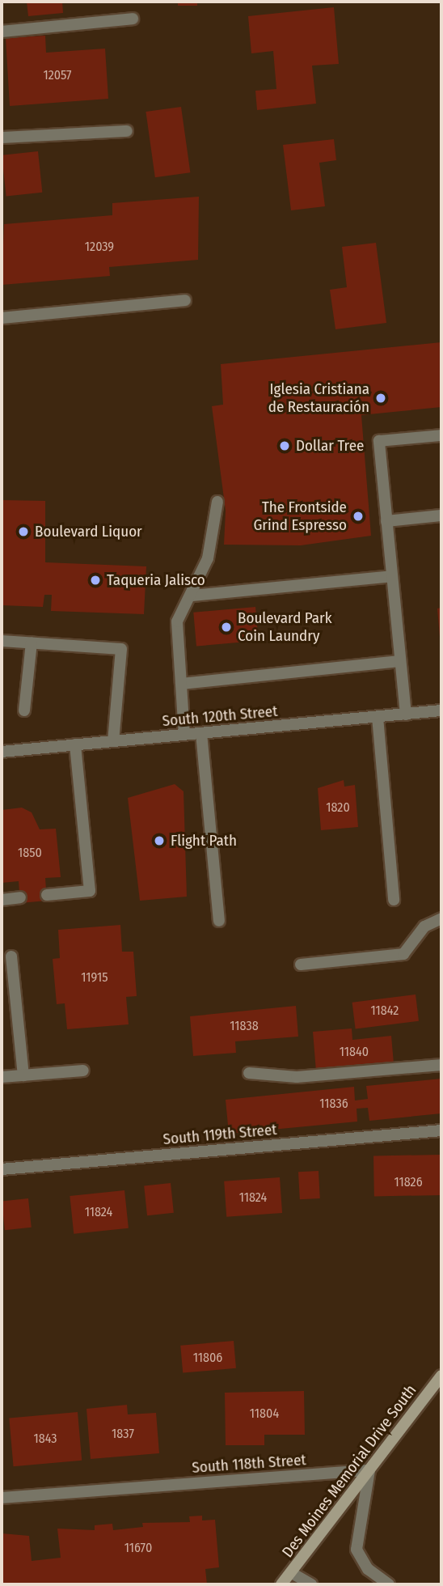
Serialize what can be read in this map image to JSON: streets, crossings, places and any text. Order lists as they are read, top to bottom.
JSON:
{
  "streets": {
    "main road": ["Des Moines Memorial Drive South"],
    "street": ["South 120th Street", "South 119th Street", "South 118th Street"]
  },
  "crossings": [
    ["South 118th Street", "Des Moines Memorial Drive South"]
  ],
  "places": [
    "Iglesia Cristiana de Restauración",
    "Dollar Tree",
    "The Frontside Grind Espresso",
    "Boulevard Liquor",
    "Taqueria Jalisco",
    "Boulevard Park Coin Laundry",
    "Flight Path"
  ],
  "house_numbers": [
    "12057",
    "12039",
    "1820",
    "1850",
    "11915",
    "11842",
    "11838",
    "11840",
    "11836",
    "11826",
    "11824",
    "11824",
    "11806",
    "11804",
    "1837",
    "1843",
    "11670"
  ]
}
